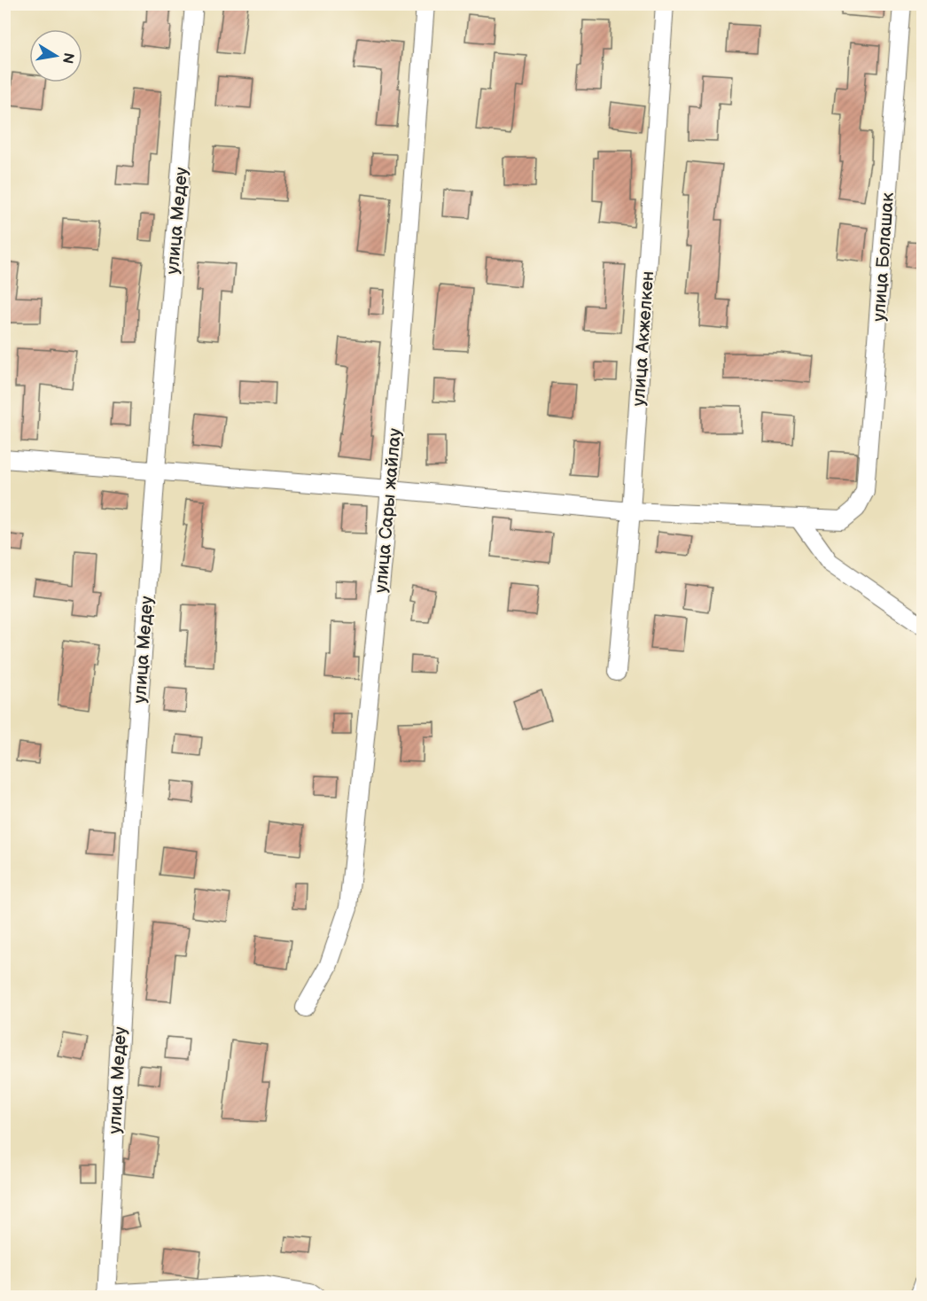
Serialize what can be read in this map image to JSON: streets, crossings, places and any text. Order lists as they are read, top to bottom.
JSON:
{
  "streets": {
    "street": [
      "улица Медеу",
      "улица Болашак",
      "улица Акжелкен",
      "улица Сары жайлау"
    ]
  },
  "north": "right"
}
